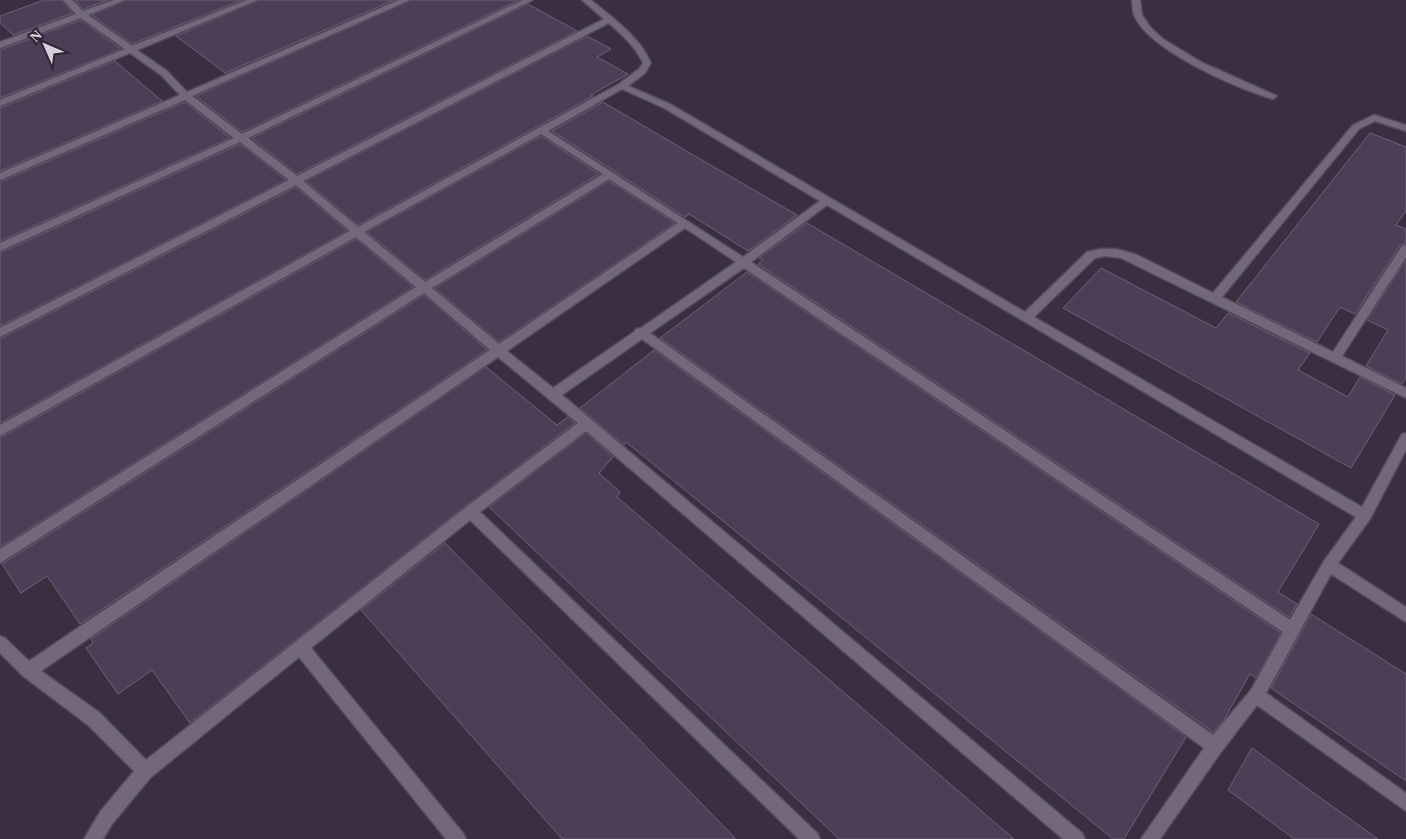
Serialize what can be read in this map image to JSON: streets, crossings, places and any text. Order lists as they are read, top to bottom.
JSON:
{
  "north": "top left"
}
